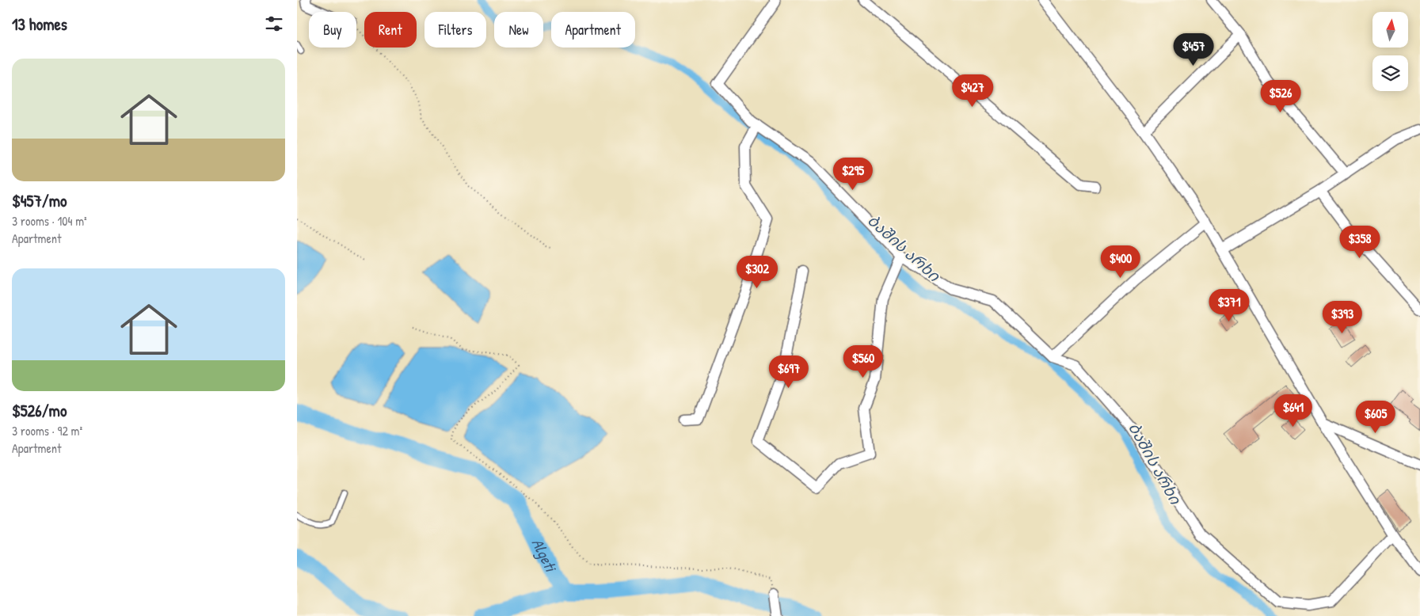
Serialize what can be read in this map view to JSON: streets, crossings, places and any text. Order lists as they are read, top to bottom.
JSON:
{
  "water": ["ბაშის არხი", "Algeti"],
  "north": "top",
  "page": {
    "heading": "13 homes",
    "chip": [
      "Buy",
      "Rent",
      "Filters",
      "New",
      "Apartment"
    ],
    "price": [
      "$457",
      "$427",
      "$526",
      "$295",
      "$358",
      "$400",
      "$302",
      "$371",
      "$393",
      "$560",
      "$697",
      "$641",
      "$605"
    ],
    "list": [
      {
        "name": "$457/mo",
        "note": "3 rooms · 104 m² · Apartment"
      },
      {
        "name": "$526/mo",
        "note": "3 rooms · 92 m² · Apartment"
      }
    ]
  }
}
